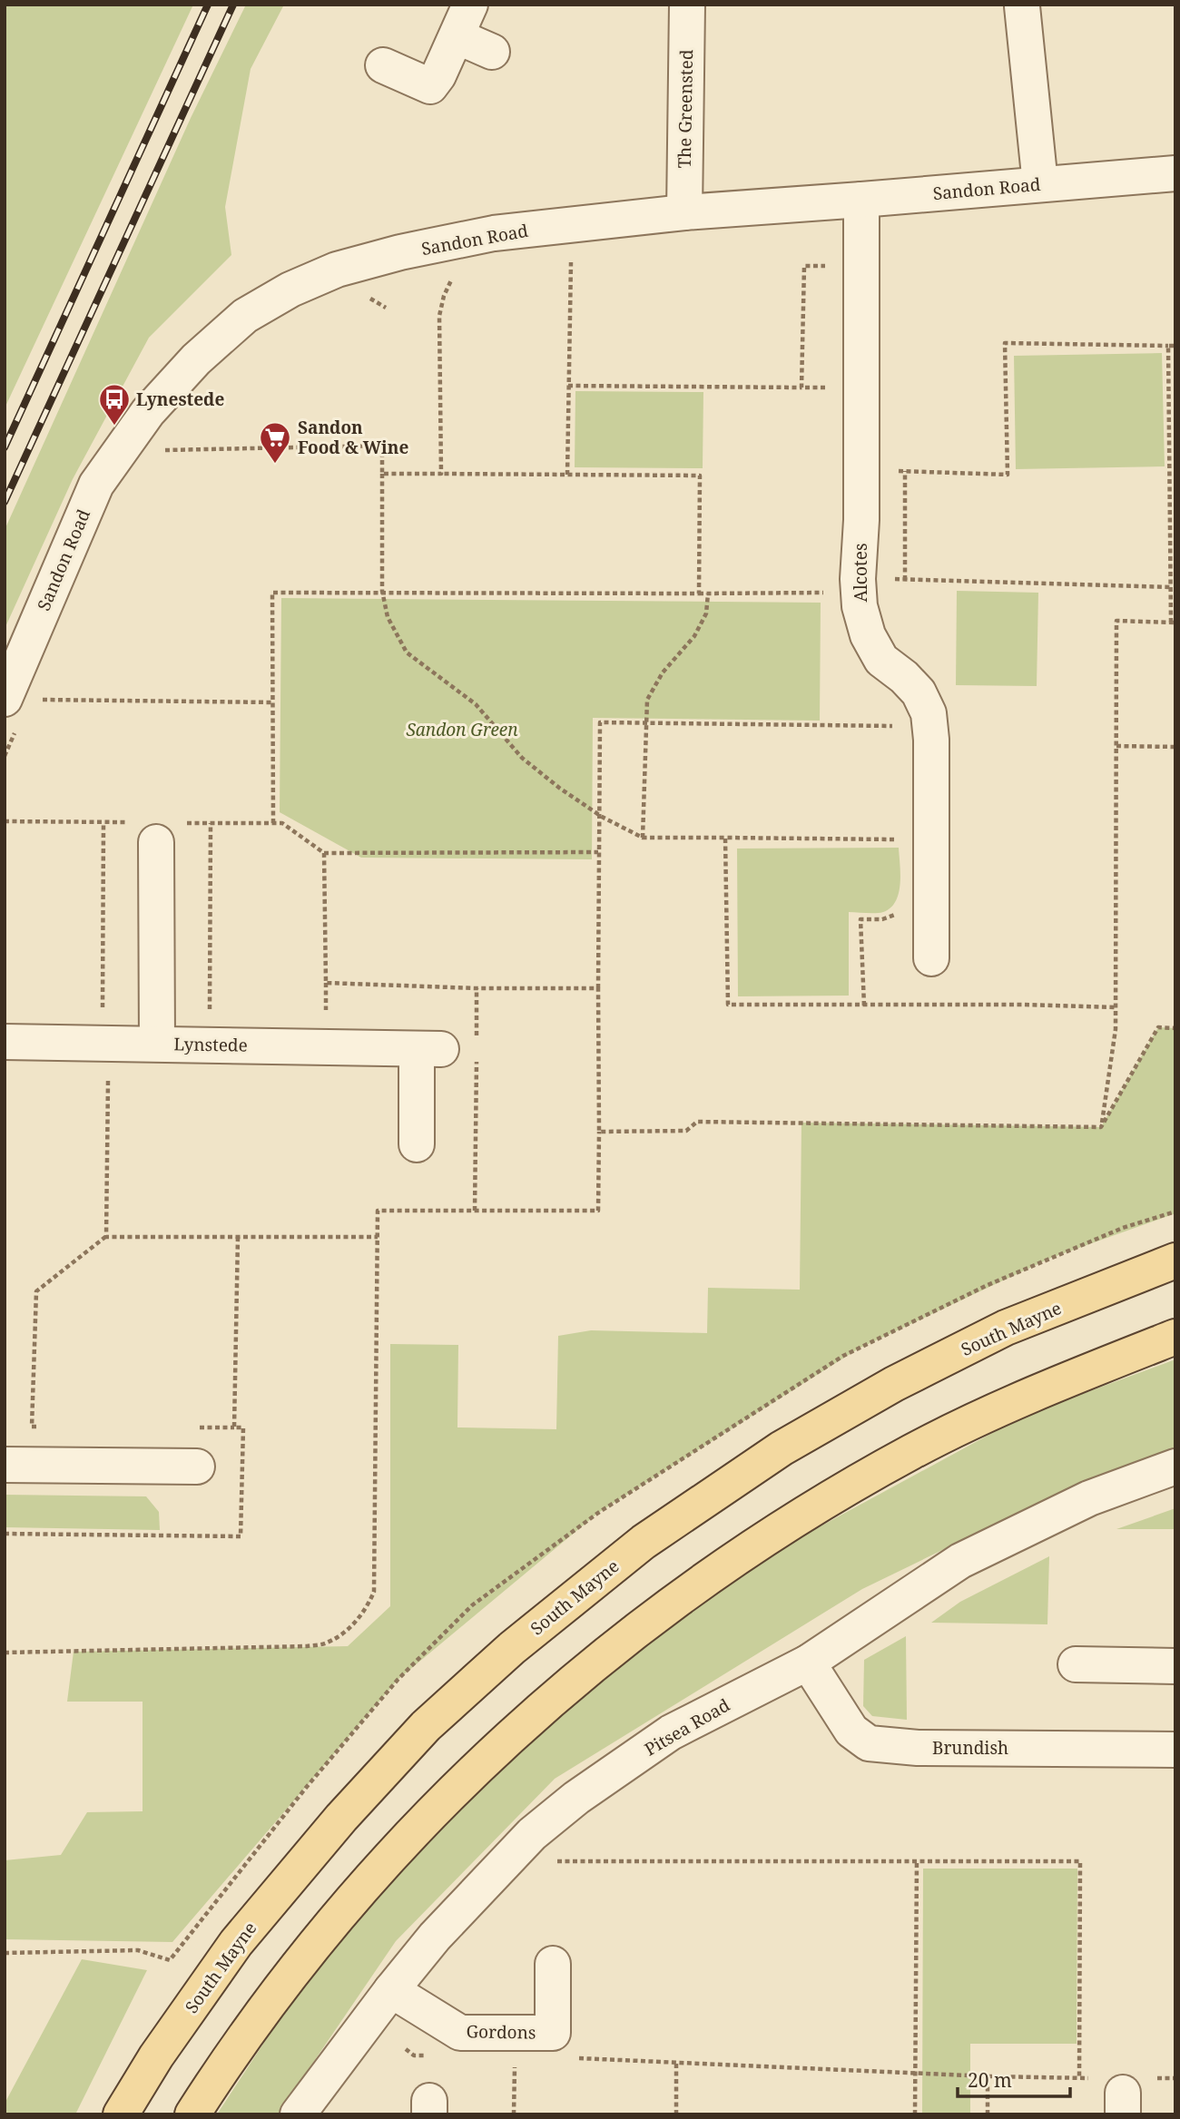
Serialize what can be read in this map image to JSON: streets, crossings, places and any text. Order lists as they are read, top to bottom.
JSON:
{
  "streets": {
    "main road": ["South Mayne"],
    "street": [
      "The Greensted",
      "Sandon Road",
      "Alcotes",
      "Lynstede",
      "Pitsea Road",
      "Brundish",
      "Gordons"
    ]
  },
  "crossings": [
    ["The Greensted", "Sandon Road"],
    ["Sandon Road", "Alcotes"],
    ["Pitsea Road", "Brundish"],
    ["Pitsea Road", "Gordons"]
  ],
  "parks": ["Sandon Green"],
  "places": {
    "bus stop": ["Lynestede"],
    "supermarket": ["Sandon Food & Wine"]
  },
  "scale_bar": "20 m"
}
